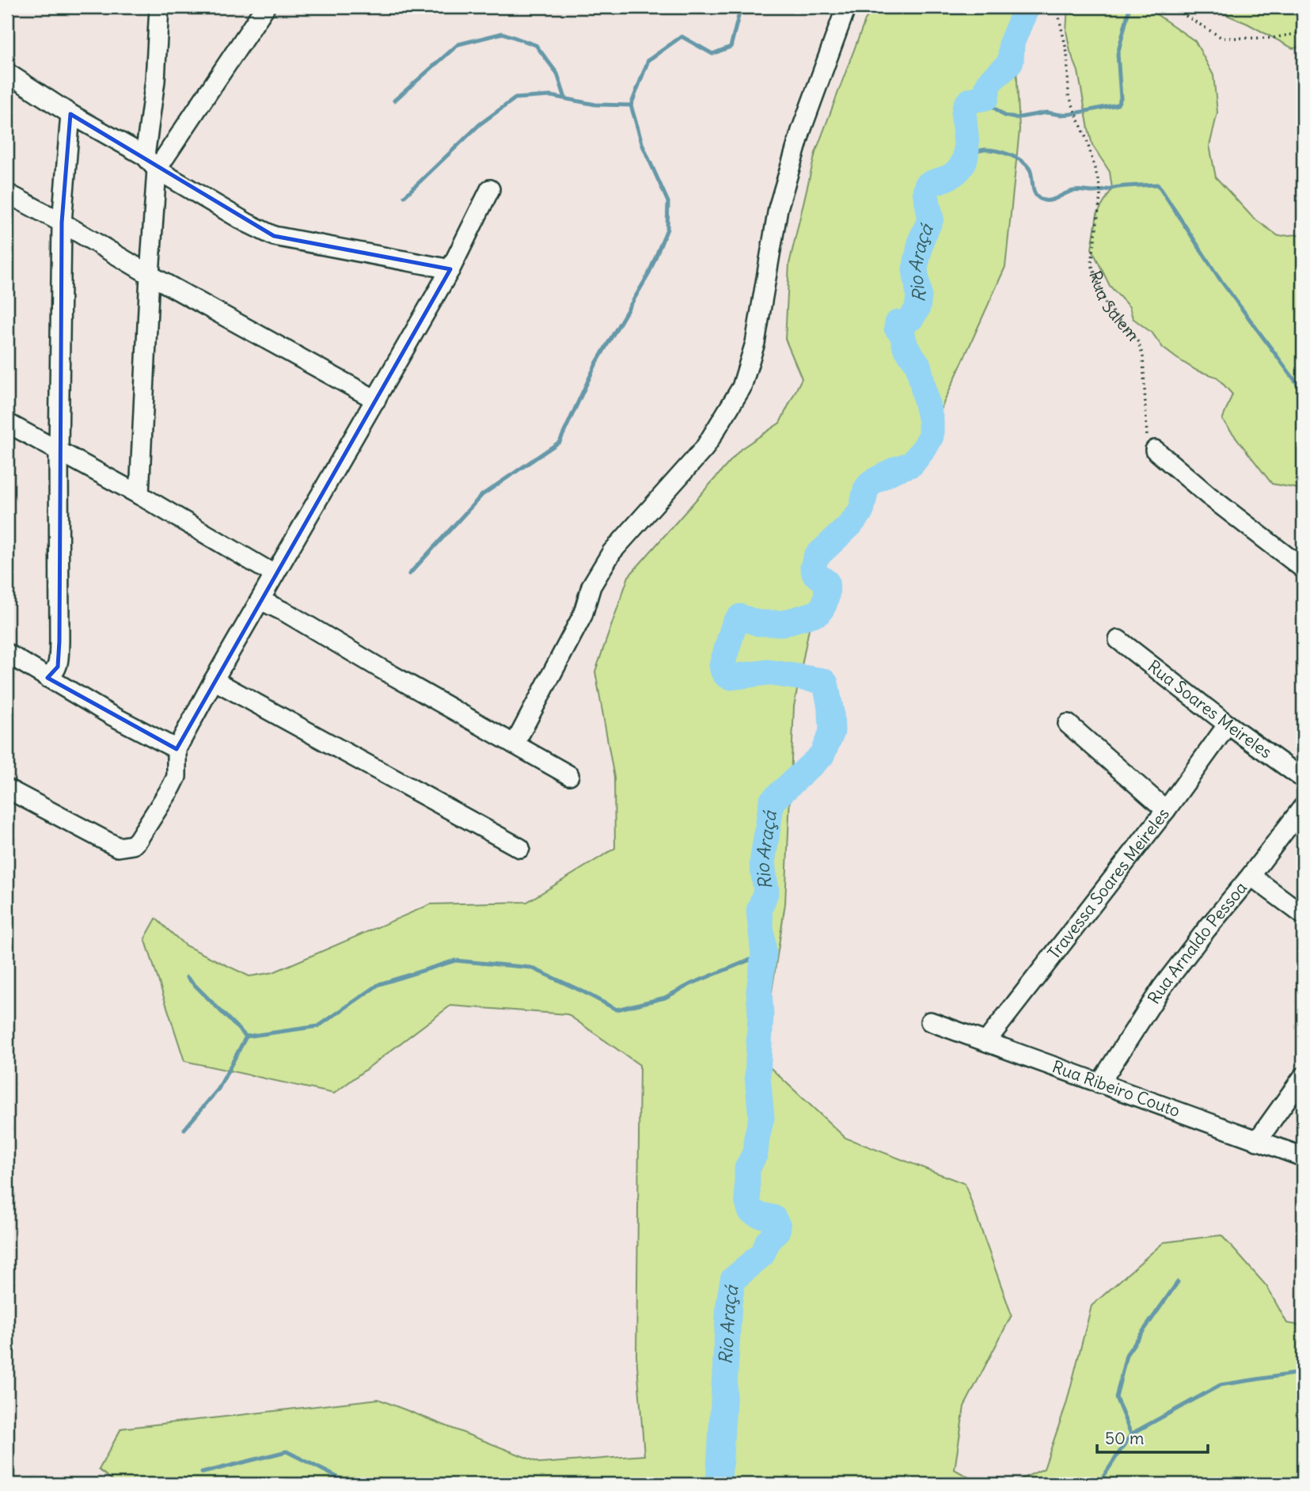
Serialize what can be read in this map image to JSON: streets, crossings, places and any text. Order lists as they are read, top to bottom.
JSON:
{
  "streets": {
    "street": [
      "Rua Soares Meireles",
      "Travessa Soares Meireles",
      "Rua Arnaldo Pessoa",
      "Rua Ribeiro Couto"
    ],
    "path": ["Rua Salem"]
  },
  "crossings": [
    ["Rua Soares Meireles", "Travessa Soares Meireles"],
    ["Travessa Soares Meireles", "Rua Ribeiro Couto"],
    ["Rua Arnaldo Pessoa", "Rua Ribeiro Couto"]
  ],
  "water": ["Rio Araçá"],
  "scale_bar": "50 m"
}
